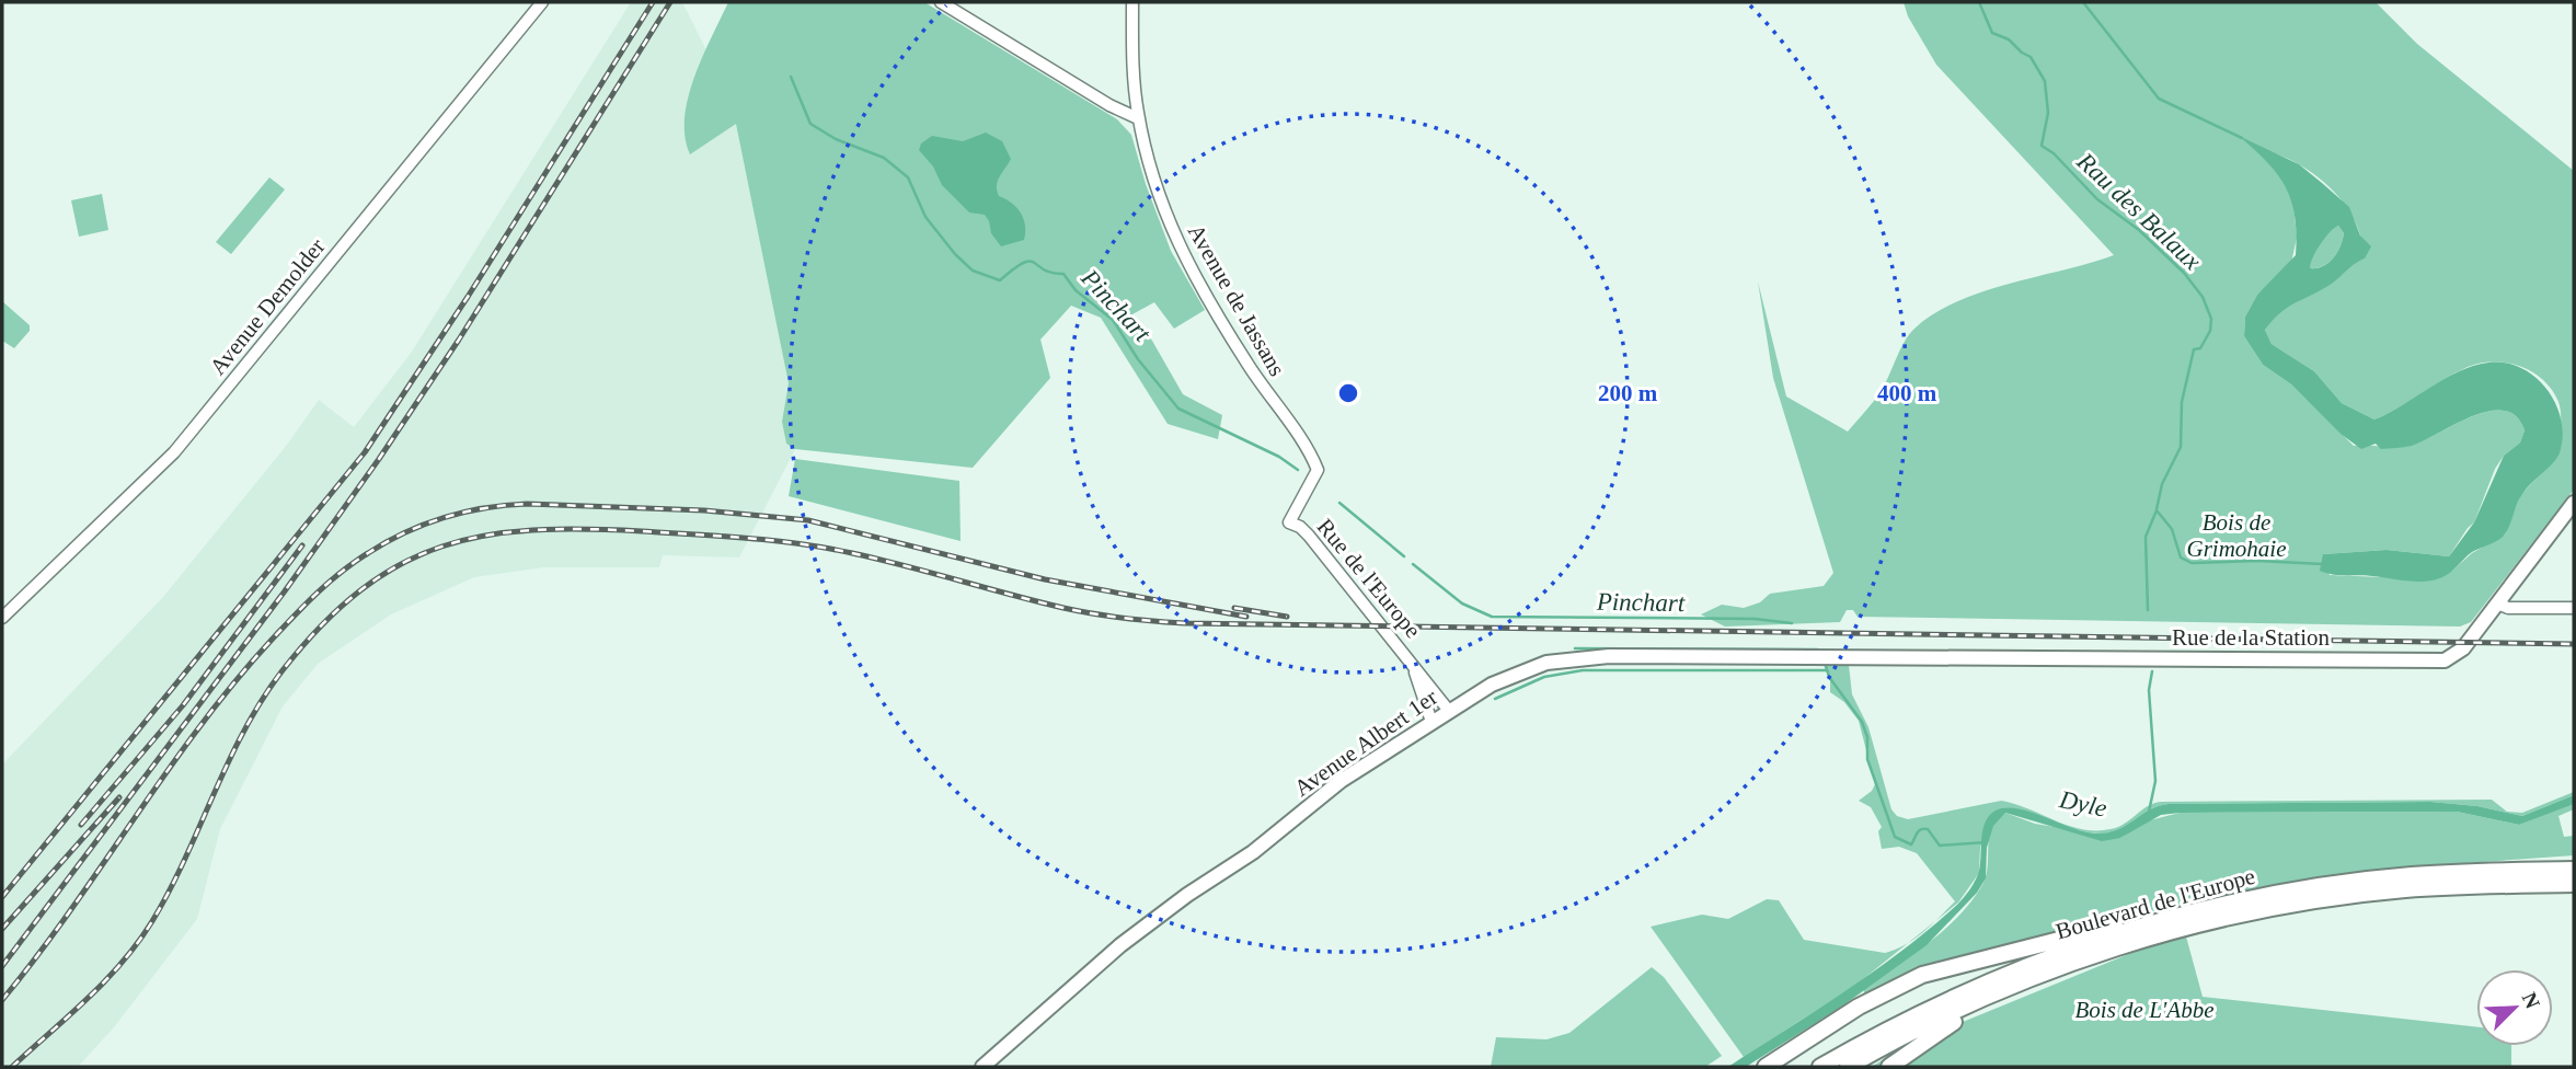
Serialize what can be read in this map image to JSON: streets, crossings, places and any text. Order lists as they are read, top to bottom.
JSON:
{
  "streets": {
    "highway": ["Boulevard de l'Europe"],
    "main road": ["Rue de la Station", "Avenue Albert 1er"],
    "street": ["Avenue de Jassans", "Avenue Demolder", "Rue de l'Europe"]
  },
  "crossings": [
    ["Avenue de Jassans", "Rue de l'Europe"],
    ["Rue de l'Europe", "Avenue Albert 1er"],
    ["Rue de la Station", "Avenue Albert 1er"]
  ],
  "water": ["Rau des Balaux", "Pinchart", "Dyle"],
  "parks": ["Bois de Grimohaie", "Bois de L'Abbe"],
  "north": "top right",
  "rings": ["200 m", "400 m"]
}
